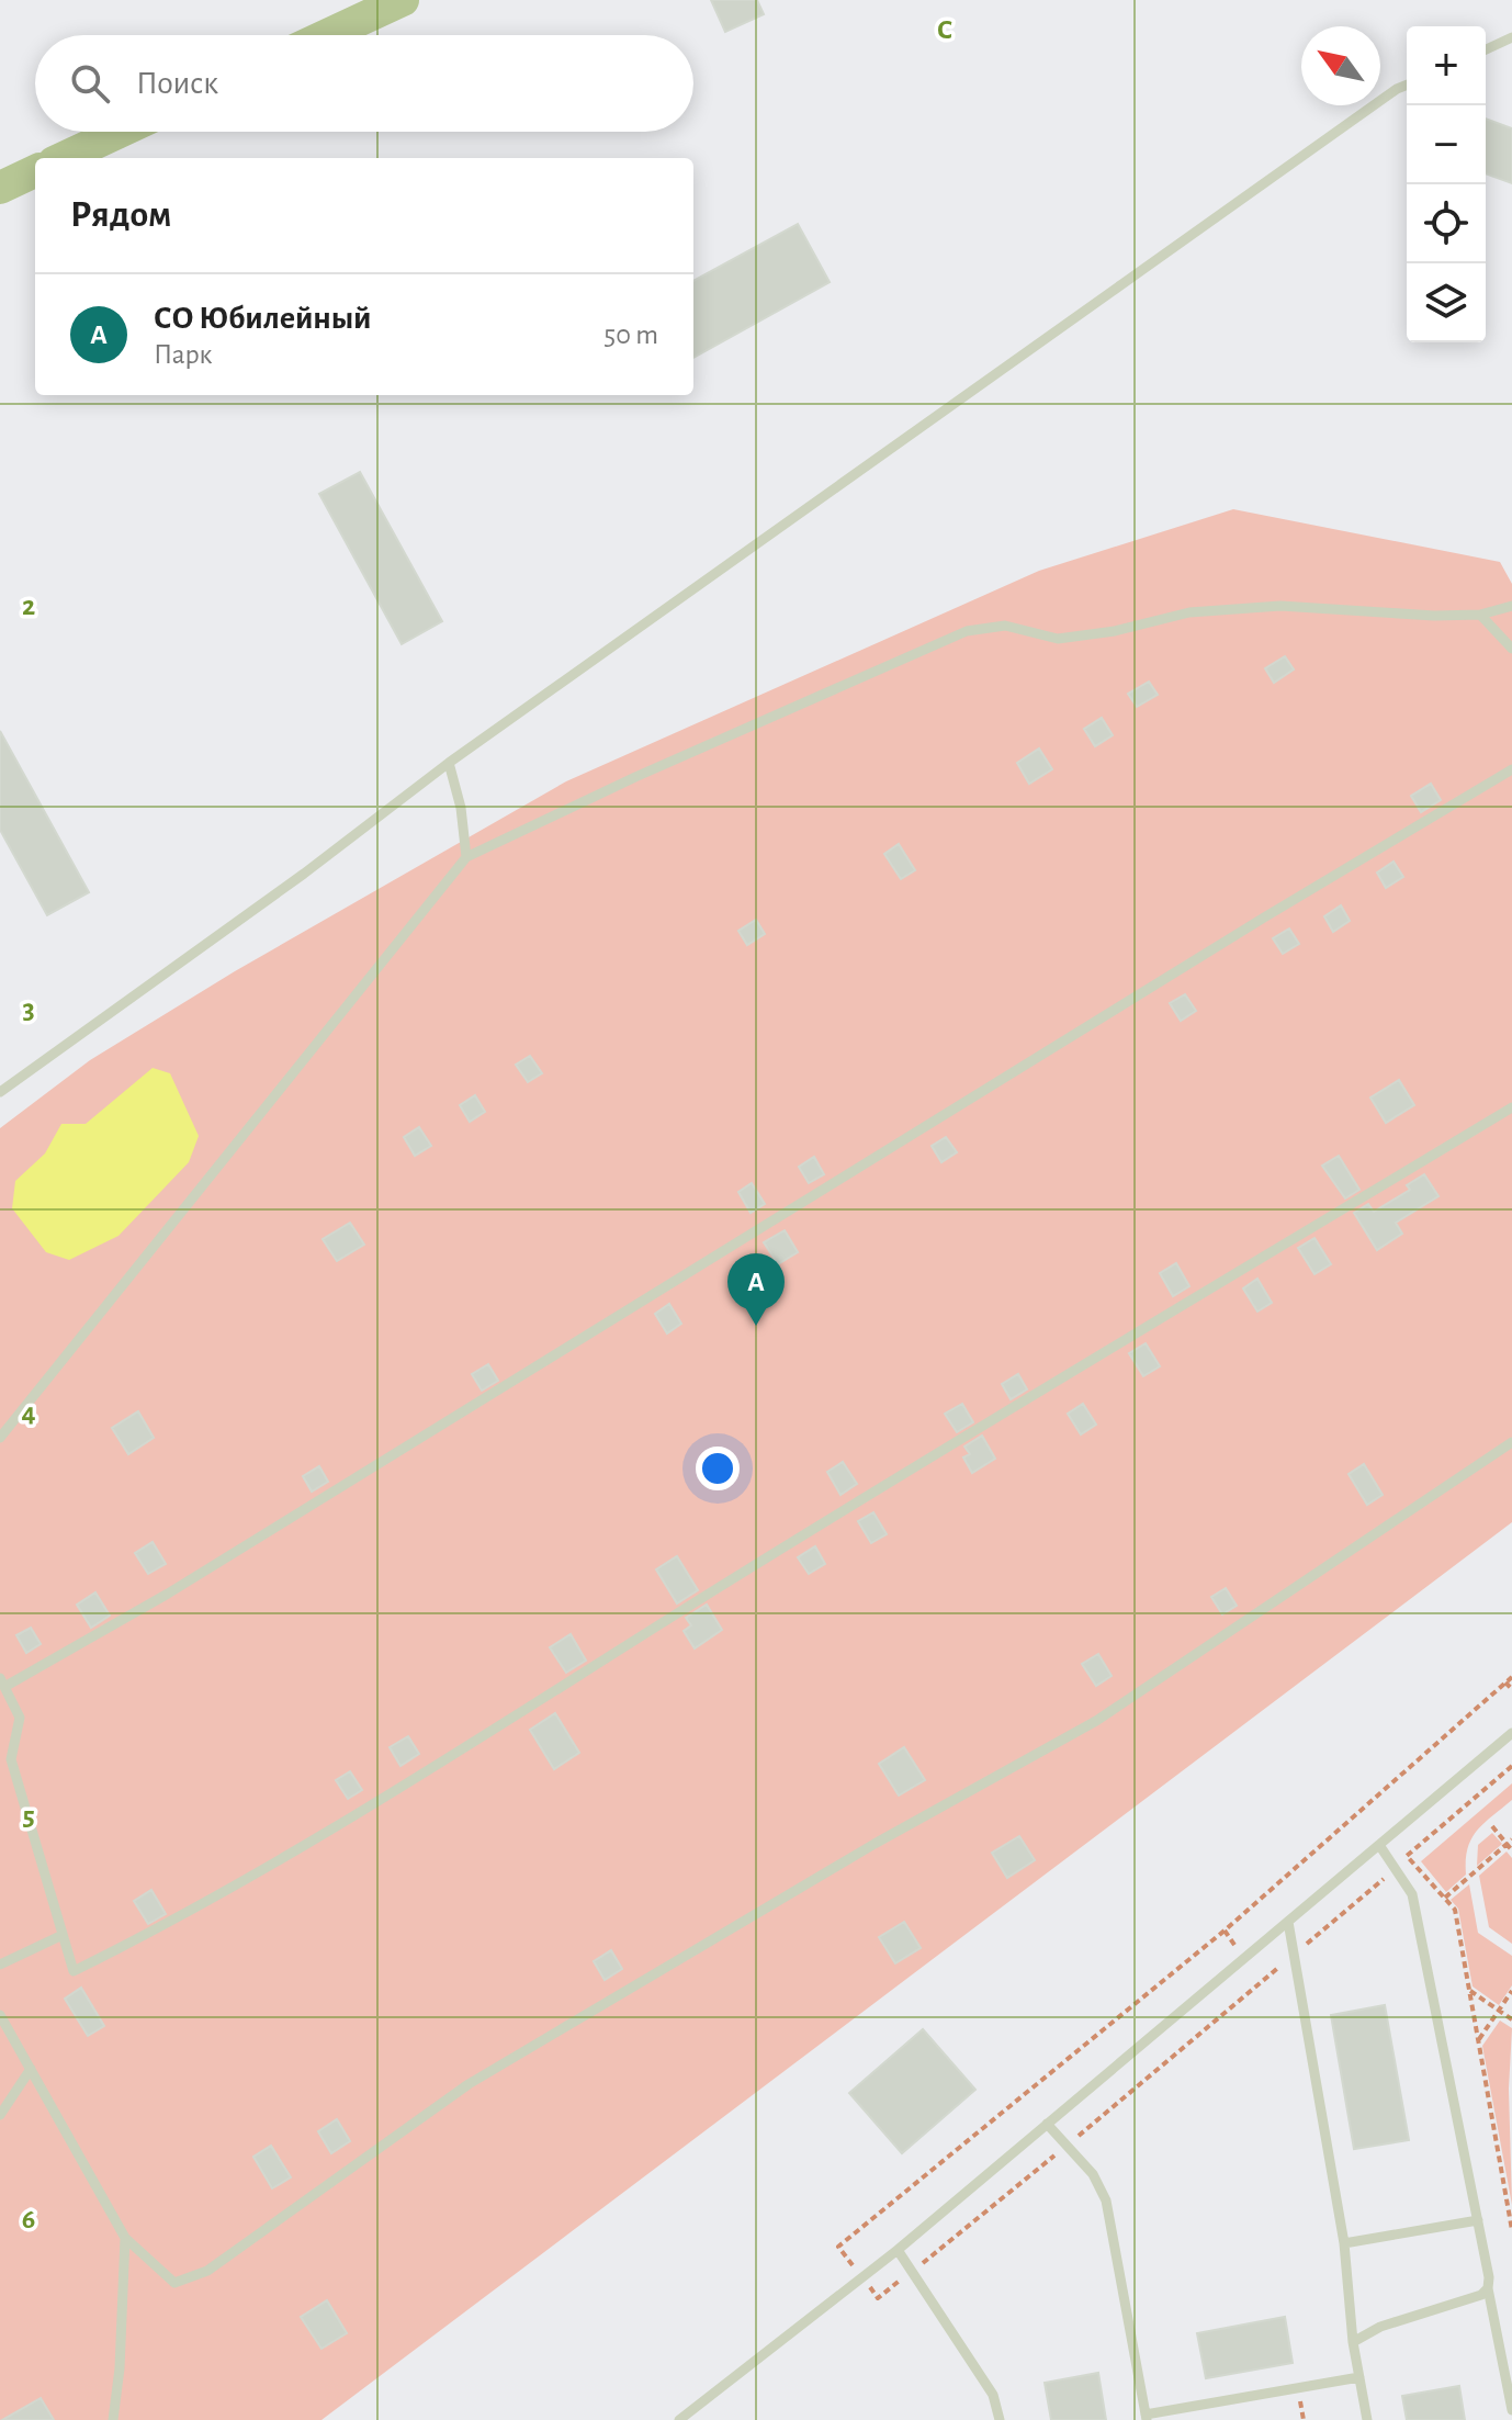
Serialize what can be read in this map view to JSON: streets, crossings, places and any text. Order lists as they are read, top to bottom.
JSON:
{
  "north": "top left",
  "page": {
    "map_buttons": ["+", "−"],
    "search": "Поиск",
    "heading": "Рядом",
    "list": [
      {
        "mark": "A",
        "name": "СО Юбилейный",
        "note": "Парк",
        "value": "50 m"
      }
    ],
    "pins": "A"
  },
  "grid": {
    "columns": ["C"],
    "rows": [
      "2",
      "3",
      "4",
      "5",
      "6"
    ]
  }
}
